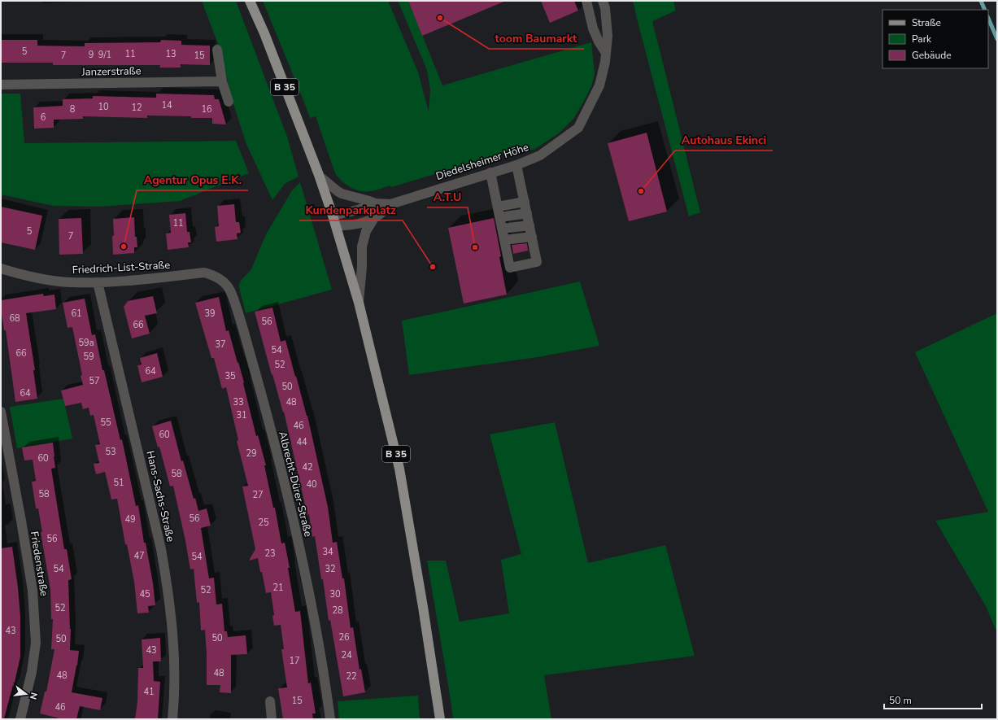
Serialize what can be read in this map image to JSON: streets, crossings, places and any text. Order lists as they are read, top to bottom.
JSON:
{
  "streets": {
    "main road": ["B 35"],
    "street": [
      "Janzerstraße",
      "Diedelsheimer Höhe",
      "Friedrich-List-Straße",
      "Albrecht-Dürer-Straße",
      "Hans-Sachs-Straße",
      "Friedenstraße"
    ]
  },
  "crossings": [
    ["Friedrich-List-Straße", "Albrecht-Dürer-Straße"],
    ["Friedrich-List-Straße", "Hans-Sachs-Straße"]
  ],
  "places": [
    "toom Baumarkt",
    "Autohaus Ekinci",
    "Agentur Opus E.K.",
    "A.T.U",
    "Kundenparkplatz"
  ],
  "house_numbers": [
    "5",
    "11",
    "13",
    "9",
    "9/1",
    "7",
    "15",
    "14",
    "10",
    "12",
    "8",
    "16",
    "6",
    "11",
    "5",
    "7",
    "61",
    "39",
    "68",
    "56",
    "66",
    "59a",
    "37",
    "54",
    "66",
    "59",
    "52",
    "64",
    "35",
    "57",
    "50",
    "64",
    "33",
    "48",
    "31",
    "55",
    "46",
    "60",
    "44",
    "53",
    "29",
    "60",
    "42",
    "58",
    "51",
    "40",
    "58",
    "27",
    "56",
    "49",
    "25",
    "56",
    "34",
    "23",
    "47",
    "54",
    "54",
    "32",
    "21",
    "52",
    "45",
    "30",
    "52",
    "28",
    "43",
    "26",
    "50",
    "50",
    "43",
    "24",
    "17",
    "48",
    "48",
    "22",
    "41",
    "15",
    "46"
  ],
  "legend": ["Straße", "Park", "Gebäude"],
  "scale_bar": "50 m",
  "north": "right"
}
